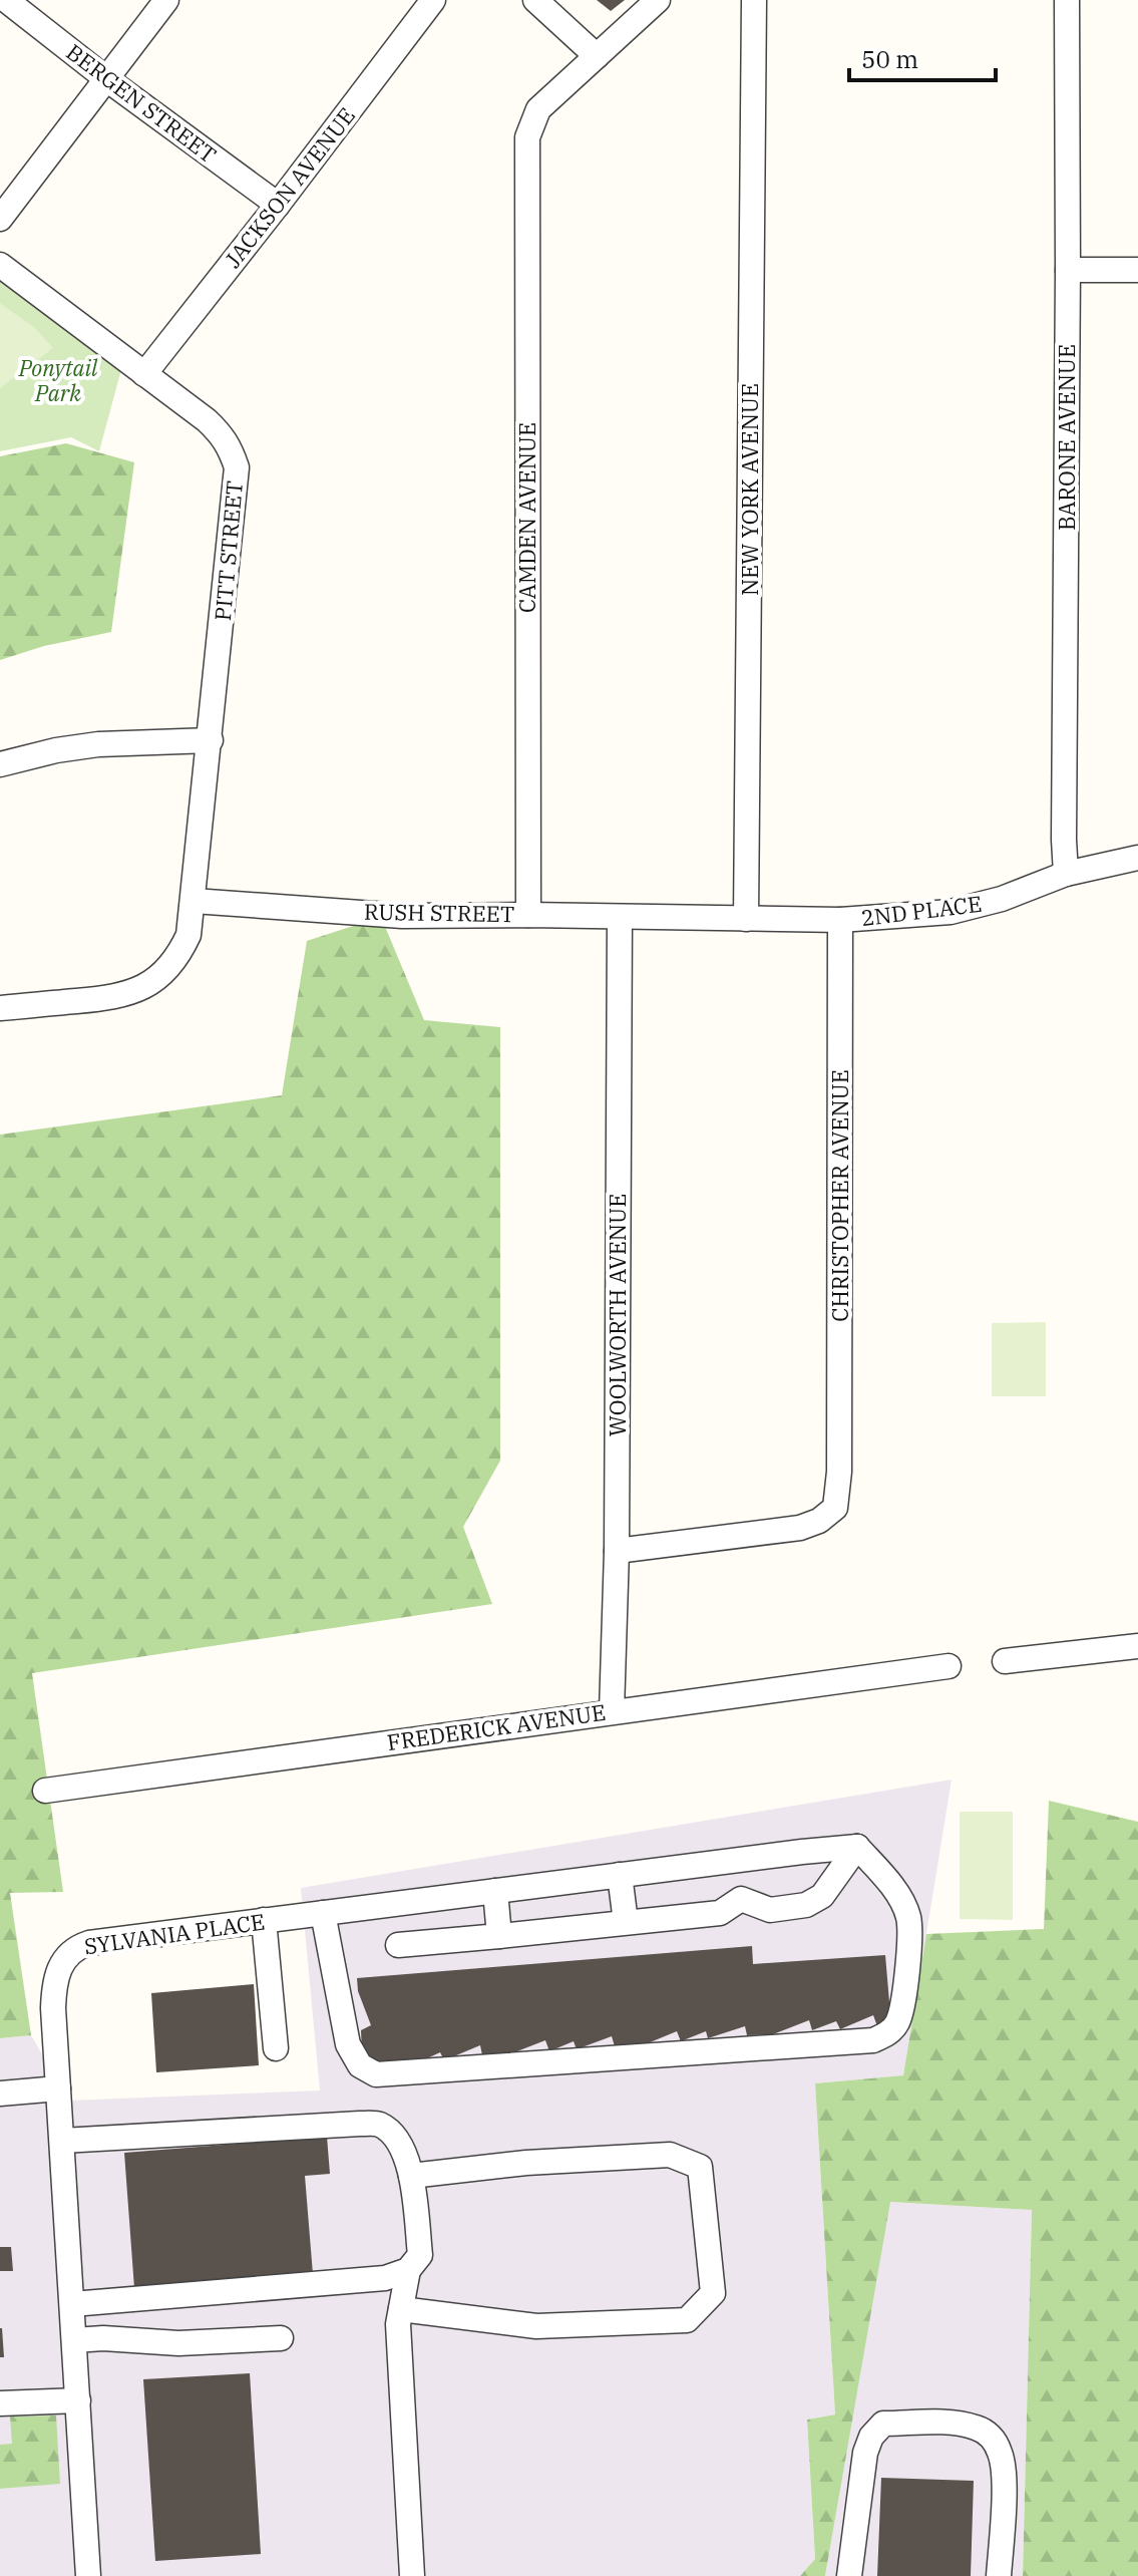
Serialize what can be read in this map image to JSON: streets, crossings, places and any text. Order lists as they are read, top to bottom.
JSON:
{
  "streets": {
    "street": [
      "BERGEN STREET",
      "JACKSON AVENUE",
      "BARONE AVENUE",
      "NEW YORK AVENUE",
      "CAMDEN AVENUE",
      "PITT STREET",
      "2ND PLACE",
      "RUSH STREET",
      "CHRISTOPHER AVENUE",
      "WOOLWORTH AVENUE",
      "FREDERICK AVENUE",
      "SYLVANIA PLACE"
    ]
  },
  "crossings": [
    ["BERGEN STREET", "JACKSON AVENUE"],
    ["JACKSON AVENUE", "PITT STREET"],
    ["BARONE AVENUE", "2ND PLACE"],
    ["NEW YORK AVENUE", "2ND PLACE"],
    ["NEW YORK AVENUE", "RUSH STREET"],
    ["CAMDEN AVENUE", "RUSH STREET"],
    ["PITT STREET", "RUSH STREET"],
    ["2ND PLACE", "RUSH STREET"],
    ["2ND PLACE", "CHRISTOPHER AVENUE"],
    ["RUSH STREET", "WOOLWORTH AVENUE"],
    ["CHRISTOPHER AVENUE", "WOOLWORTH AVENUE"],
    ["WOOLWORTH AVENUE", "FREDERICK AVENUE"]
  ],
  "parks": ["Ponytail Park"],
  "scale_bar": "50 m"
}
